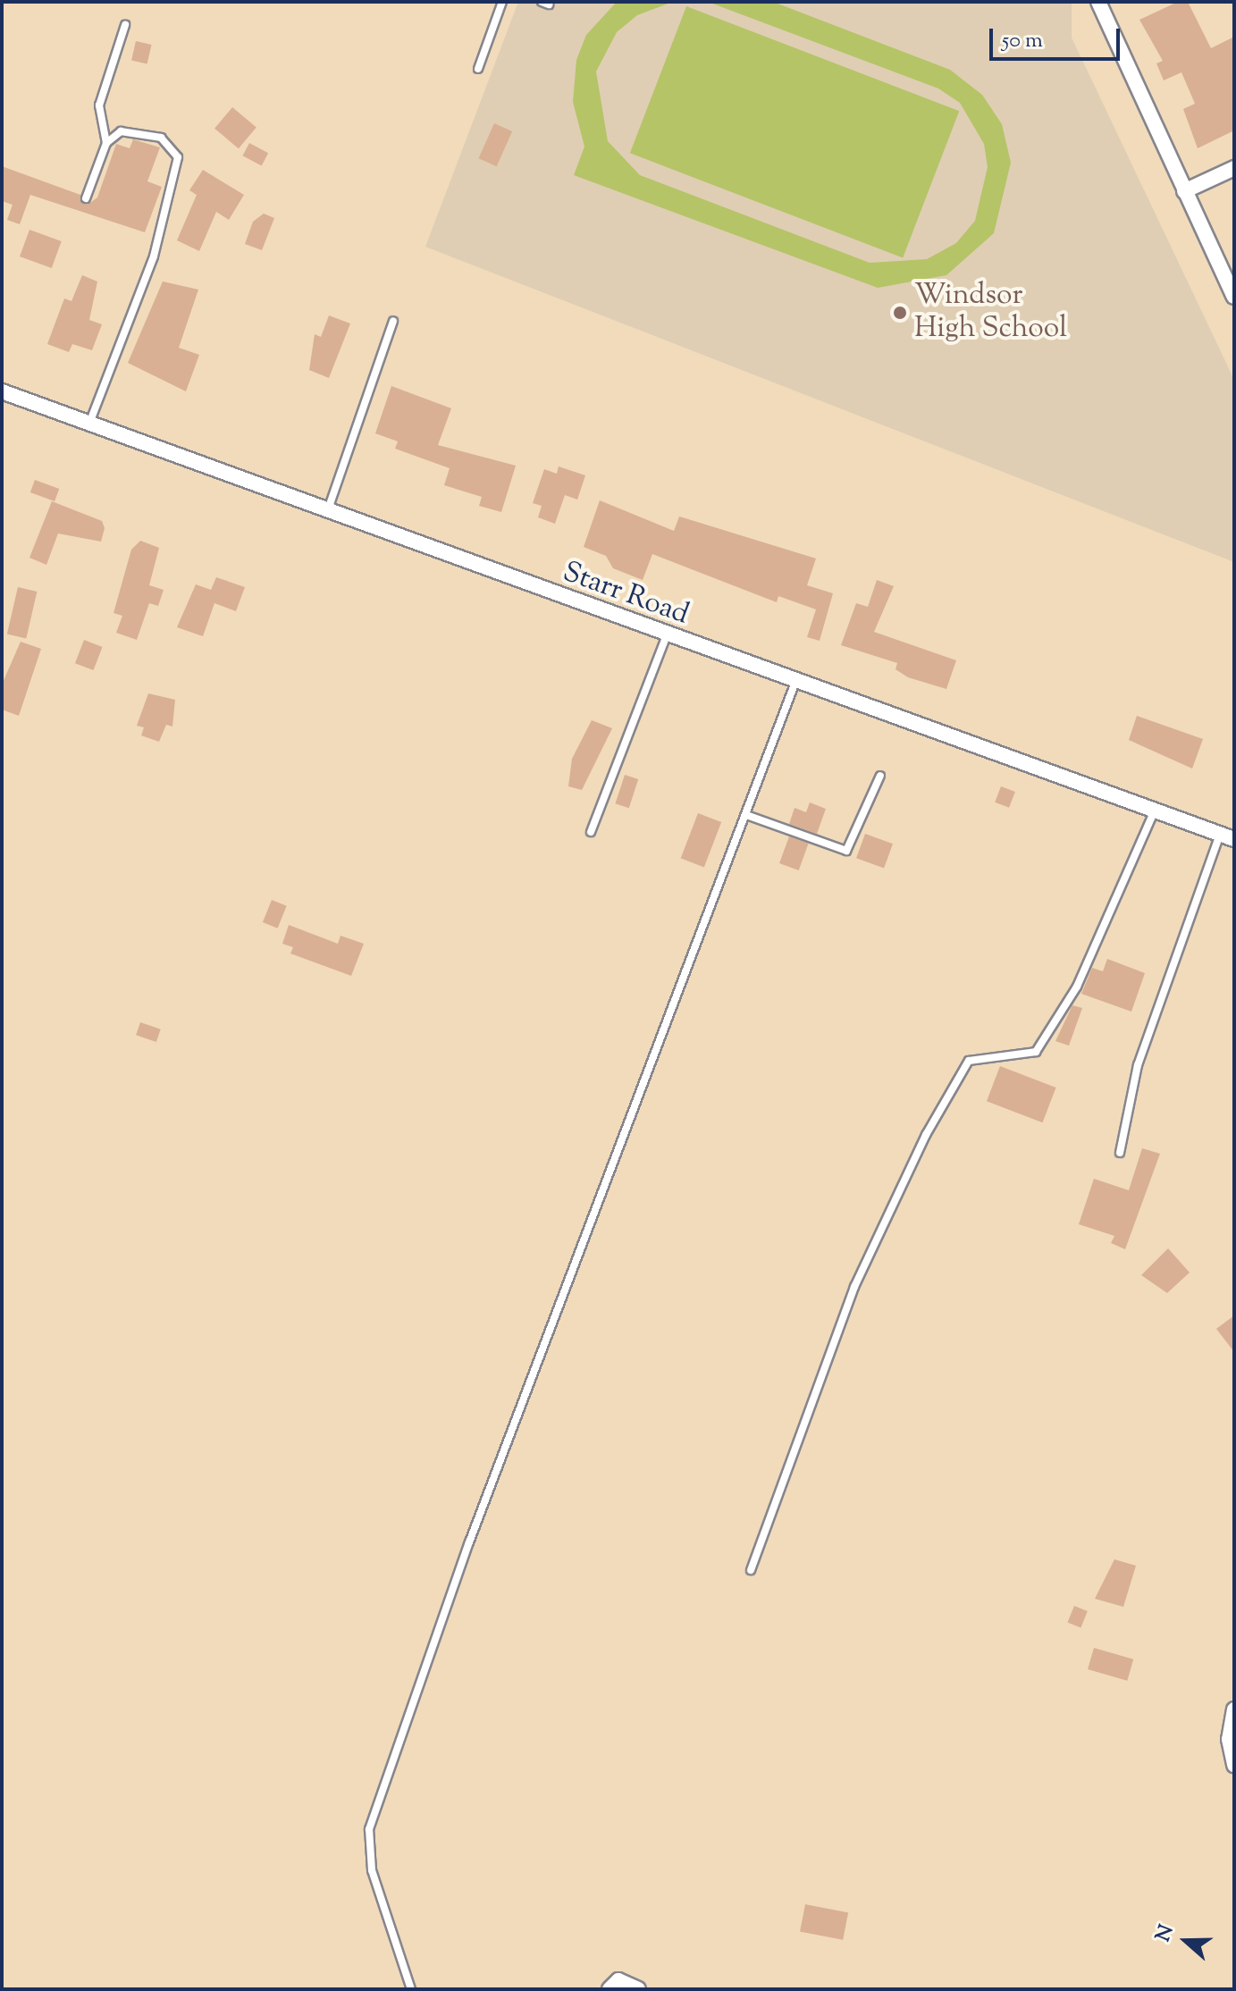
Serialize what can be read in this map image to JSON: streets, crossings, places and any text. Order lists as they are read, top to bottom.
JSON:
{
  "streets": {
    "street": ["Starr Road"]
  },
  "places": ["Windsor High School"],
  "scale_bar": "50 m",
  "north": "left"
}
